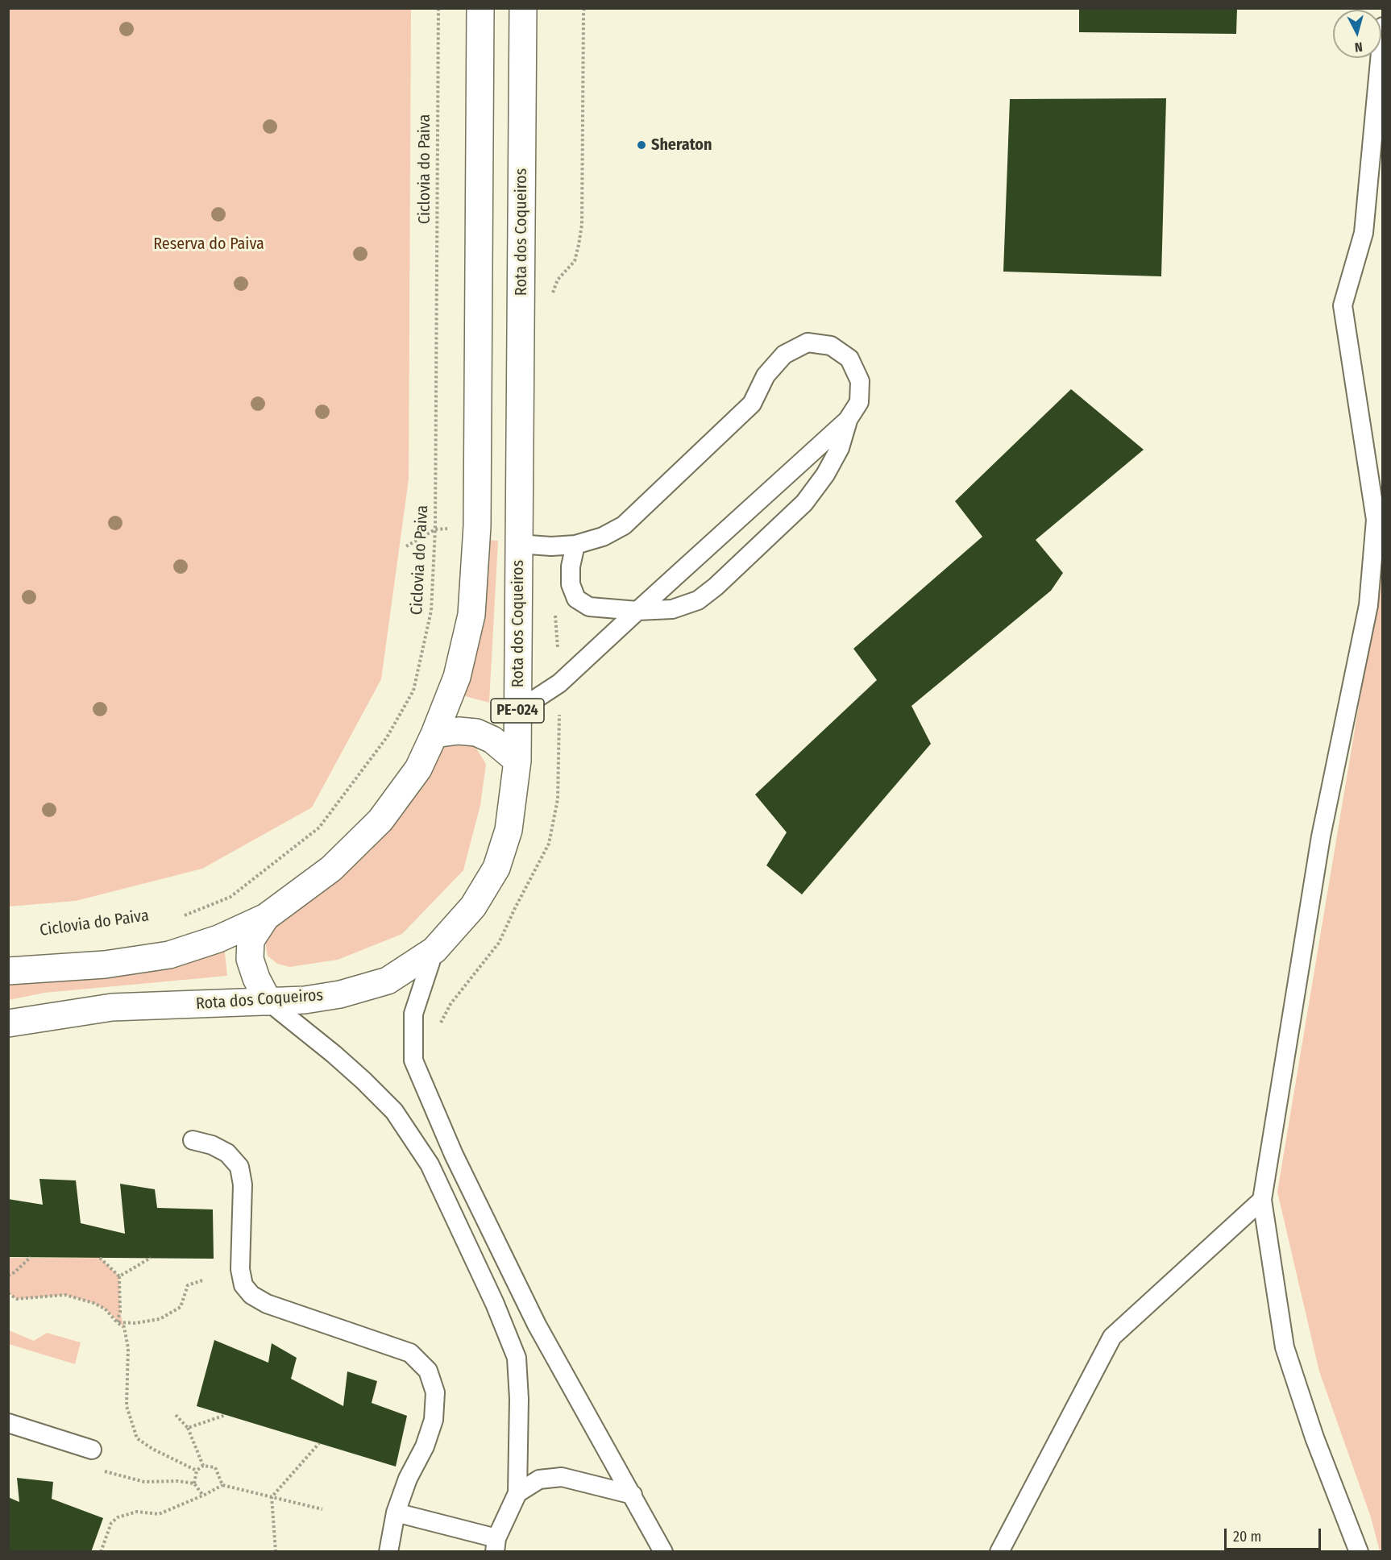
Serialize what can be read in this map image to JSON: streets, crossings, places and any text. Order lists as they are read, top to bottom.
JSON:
{
  "streets": {
    "main road": ["Rota dos Coqueiros", "PE-024"],
    "path": ["Ciclovia do Paiva"]
  },
  "parks": ["Reserva do Paiva"],
  "places": ["Sheraton"],
  "scale_bar": "20 m",
  "north": "bottom"
}
